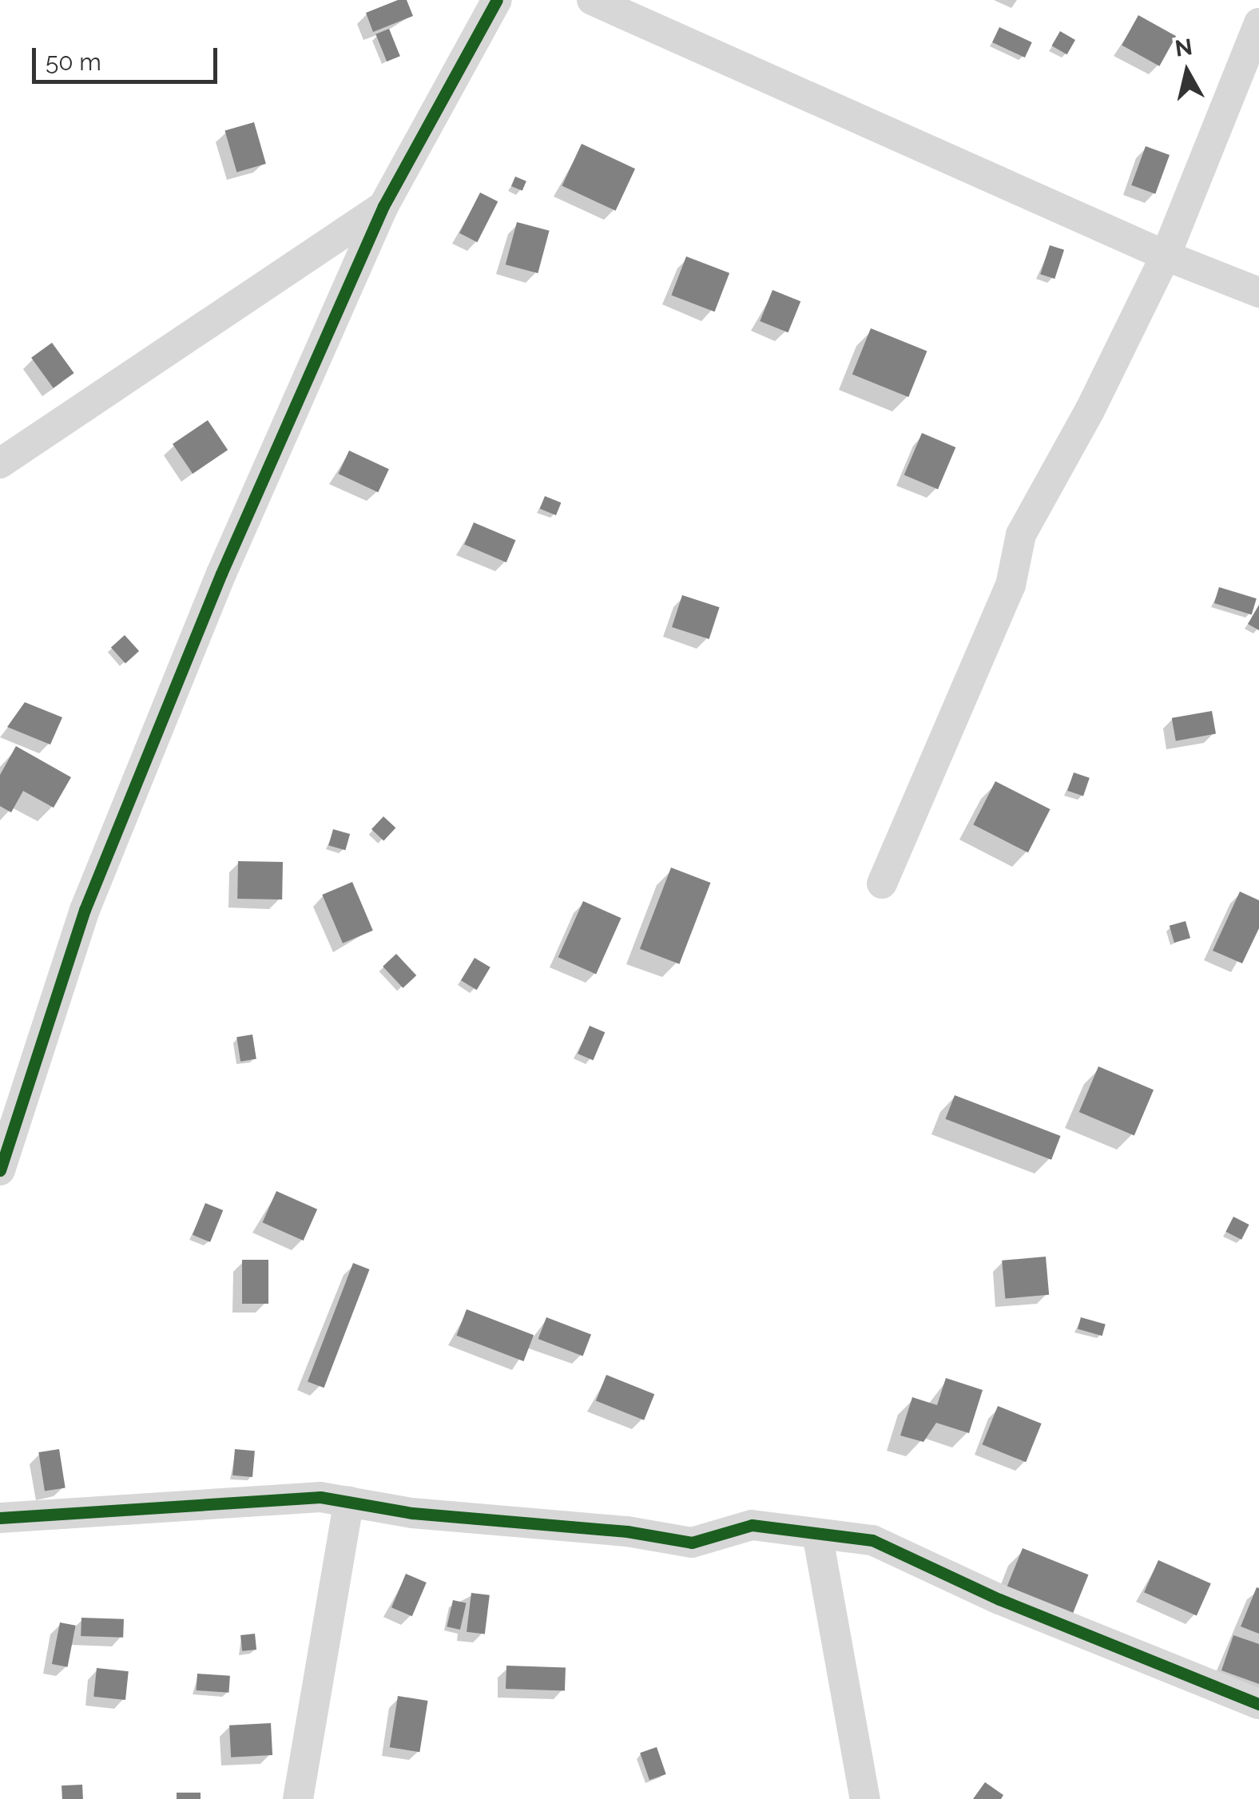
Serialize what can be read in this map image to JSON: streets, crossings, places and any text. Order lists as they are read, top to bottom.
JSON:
{
  "scale_bar": "50 m",
  "north": "top"
}
